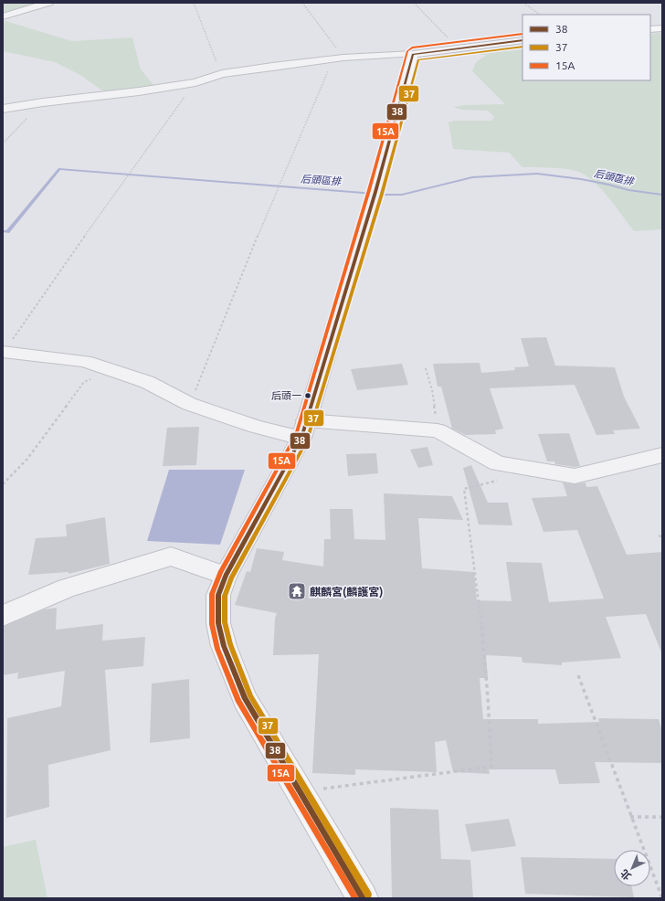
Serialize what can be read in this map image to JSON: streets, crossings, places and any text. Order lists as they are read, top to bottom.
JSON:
{
  "water": ["后頭區排"],
  "places": {
    "other": ["后頭一"],
    "temple": ["麒麟宮(麟護宮)"]
  },
  "lines": ["transit line 15A", "transit line 38", "transit line 37"],
  "legend": ["38", "37", "15A"],
  "north": "bottom left"
}
